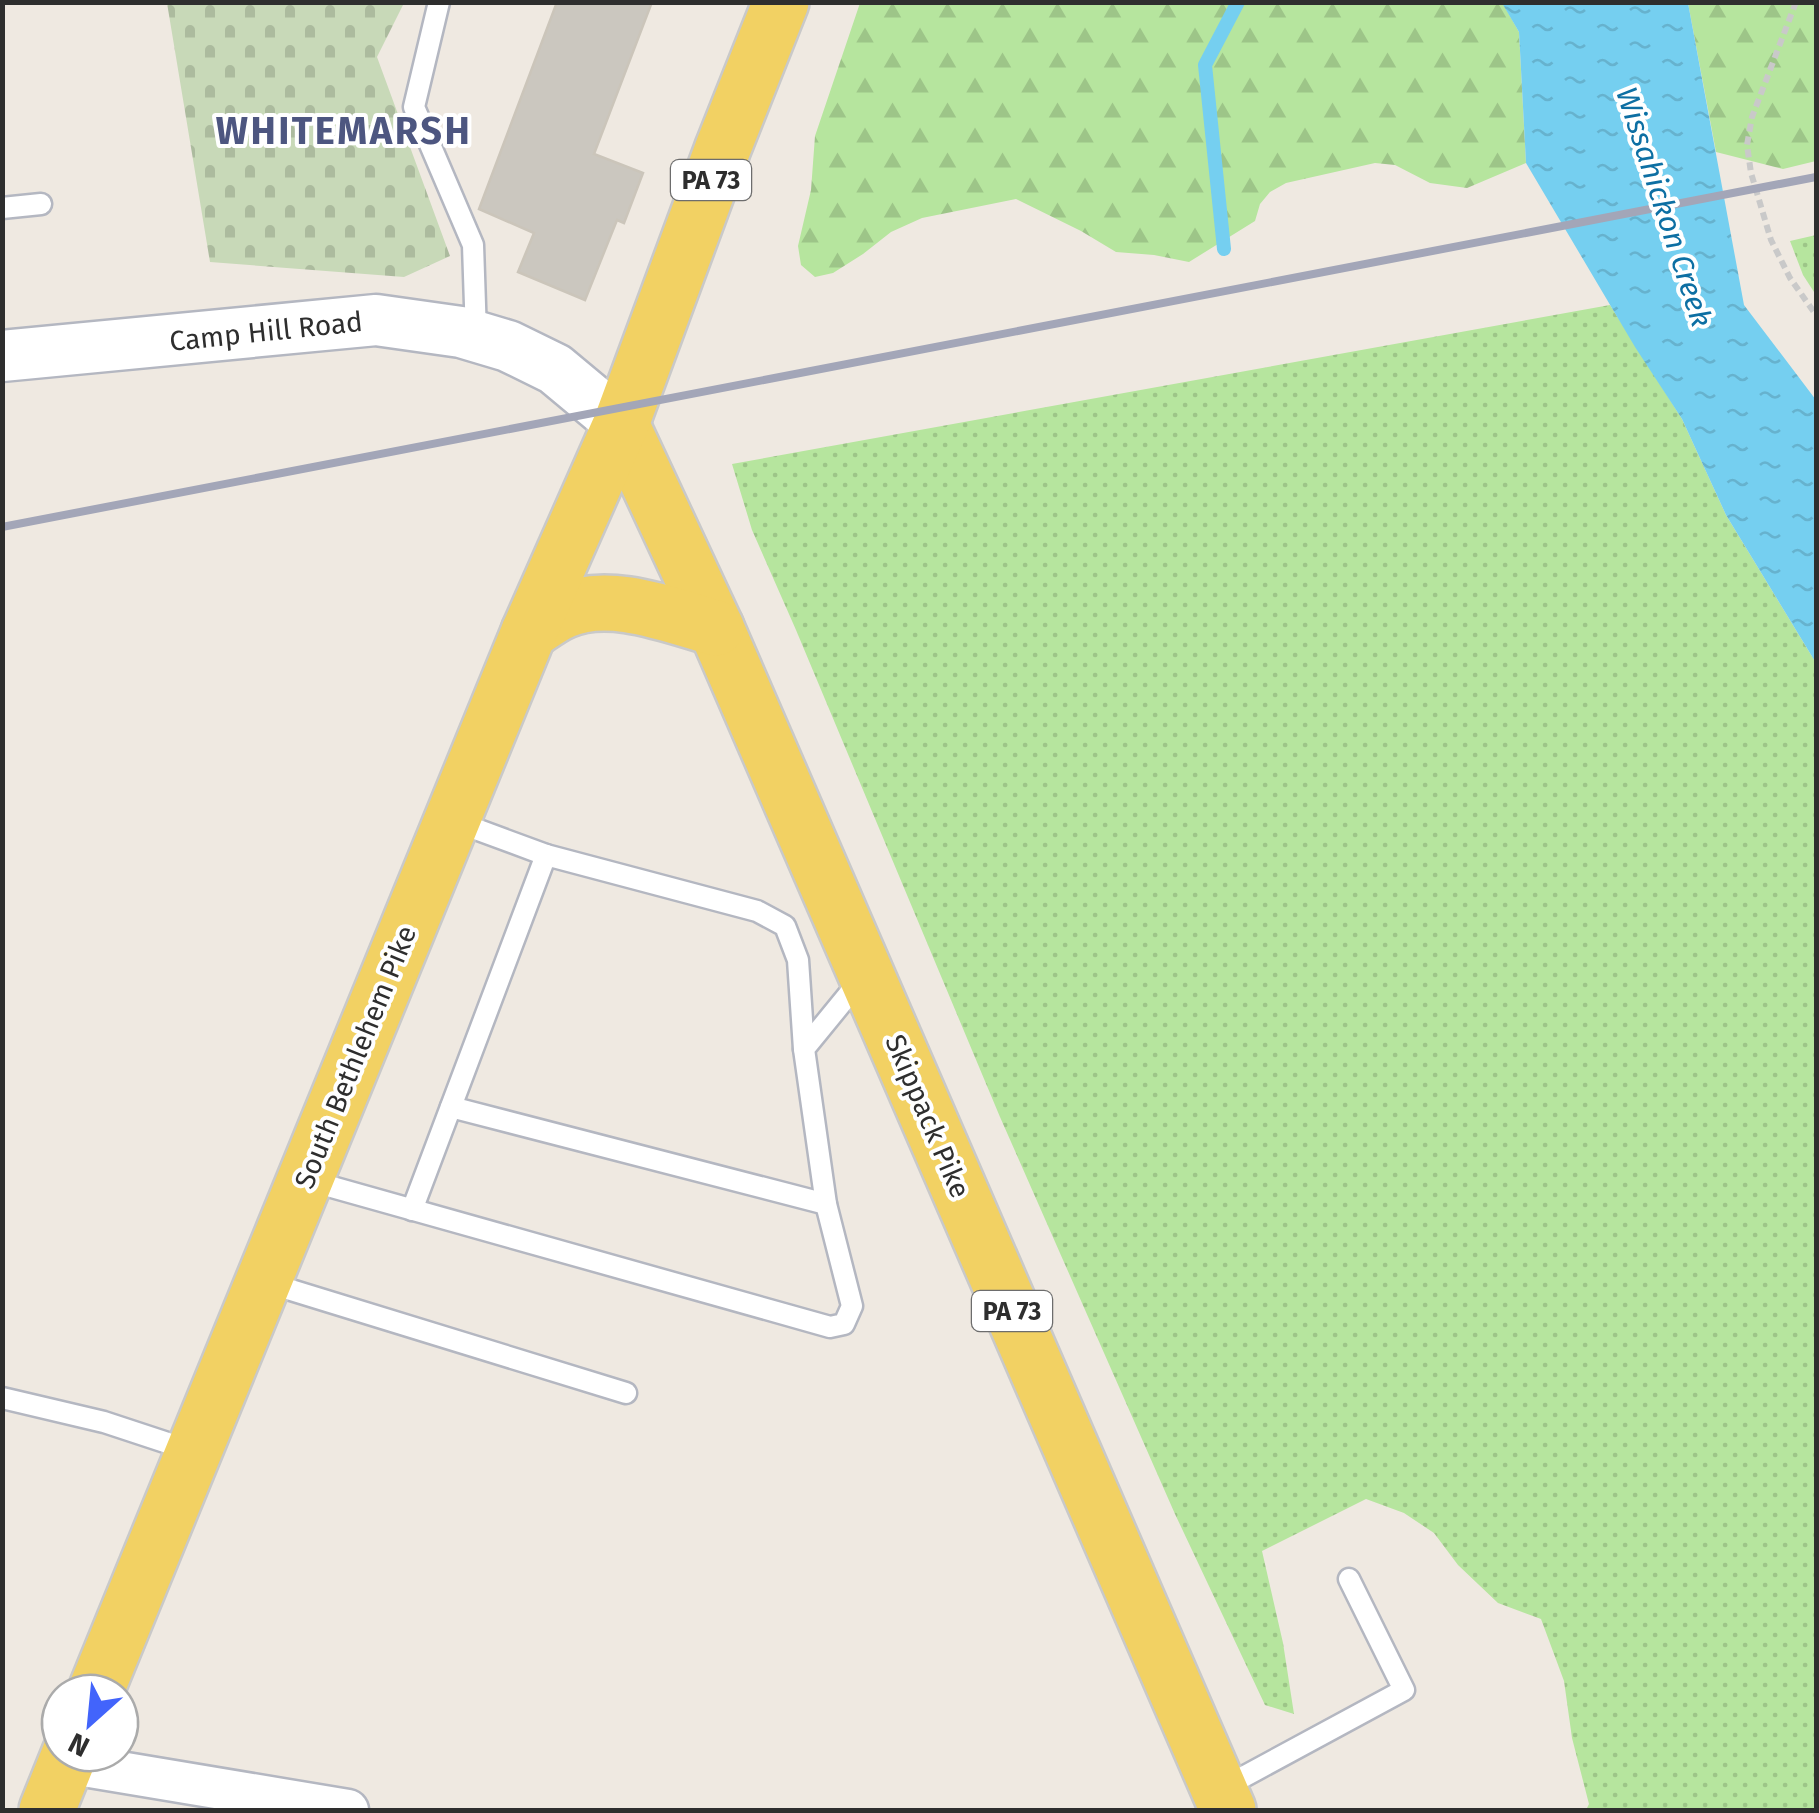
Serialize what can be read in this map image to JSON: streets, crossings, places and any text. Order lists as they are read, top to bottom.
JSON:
{
  "streets": {
    "main road": ["PA 73", "South Bethlehem Pike", "Skippack Pike"],
    "street": ["Camp Hill Road"]
  },
  "crossings": [
    ["PA 73", "Camp Hill Road"],
    ["PA 73", "South Bethlehem Pike"],
    ["PA 73", "Skippack Pike"],
    ["Camp Hill Road", "South Bethlehem Pike"],
    ["Camp Hill Road", "Skippack Pike"],
    ["South Bethlehem Pike", "Skippack Pike"]
  ],
  "districts": ["WHITEMARSH"],
  "water": ["Wissahickon Creek"],
  "north": "bottom left"
}
